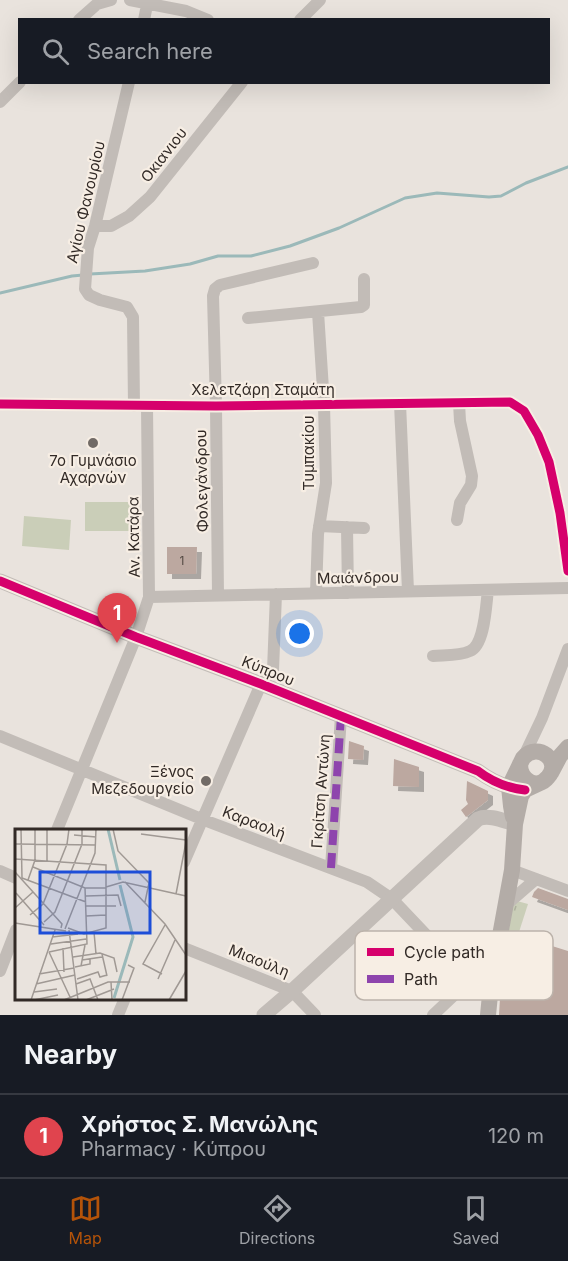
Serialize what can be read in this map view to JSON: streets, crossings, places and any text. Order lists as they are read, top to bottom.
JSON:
{
  "streets": {
    "street": [
      "Οκιανιου",
      "Αγίου Φανουρίου",
      "Χελετζάρη Σταμάτη",
      "Τυμπακίου",
      "Φολεγάνδρου",
      "Αν. Κατάρα",
      "Μαιάνδρου",
      "Κύπρου",
      "Γκρίτση Αντώνη",
      "Καραολή",
      "Μιαούλη"
    ]
  },
  "crossings": [
    ["Οκιανιου", "Αγίου Φανουρίου"],
    ["Αγίου Φανουρίου", "Χελετζάρη Σταμάτη"],
    ["Χελετζάρη Σταμάτη", "Τυμπακίου"],
    ["Χελετζάρη Σταμάτη", "Φολεγάνδρου"],
    ["Χελετζάρη Σταμάτη", "Αν. Κατάρα"],
    ["Τυμπακίου", "Μαιάνδρου"],
    ["Φολεγάνδρου", "Μαιάνδρου"],
    ["Αν. Κατάρα", "Μαιάνδρου"],
    ["Αν. Κατάρα", "Κύπρου"],
    ["Αν. Κατάρα", "Καραολή"],
    ["Κύπρου", "Γκρίτση Αντώνη"],
    ["Γκρίτση Αντώνη", "Καραολή"]
  ],
  "places": ["7ο Γυμνάσιο Αχαρνών", "Ξένος Μεζεδουργείο"],
  "house_numbers": ["1"],
  "legend": ["Cycle path", "Path"],
  "page": {
    "search": "Search here",
    "pins": "1",
    "heading": "Nearby",
    "list": [
      {
        "mark": "1",
        "name": "Χρήστος Σ. Μανώλης",
        "note": "Pharmacy · Κύπρου",
        "value": "120 m"
      }
    ],
    "nav": ["Map", "Directions", "Saved"]
  }
}
